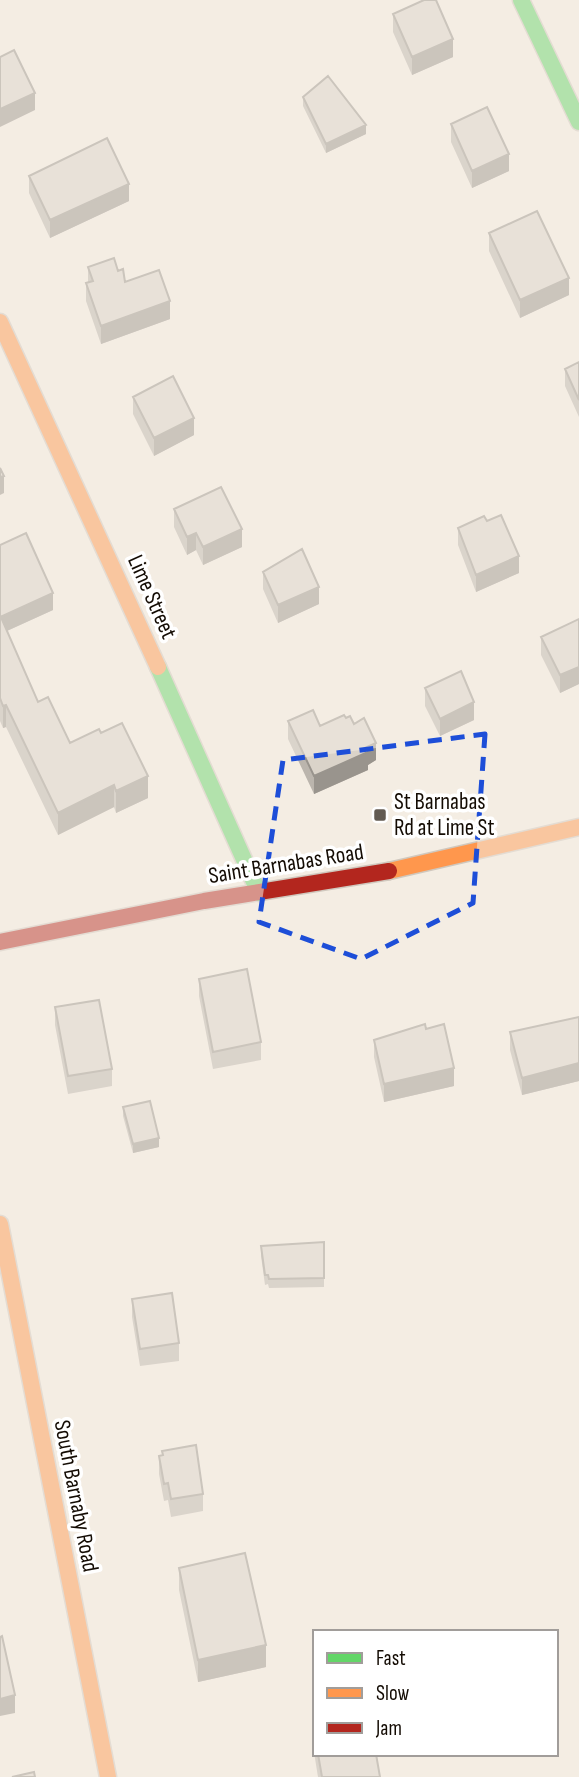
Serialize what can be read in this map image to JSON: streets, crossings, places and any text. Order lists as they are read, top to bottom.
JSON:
{
  "streets": {
    "street": ["Lime Street", "Saint Barnabas Road", "South Barnaby Road"]
  },
  "crossings": [
    ["Lime Street", "Saint Barnabas Road"]
  ],
  "places": {
    "transit": ["St Barnabas Rd at Lime St"]
  },
  "legend": ["Fast", "Slow", "Jam"]
}
